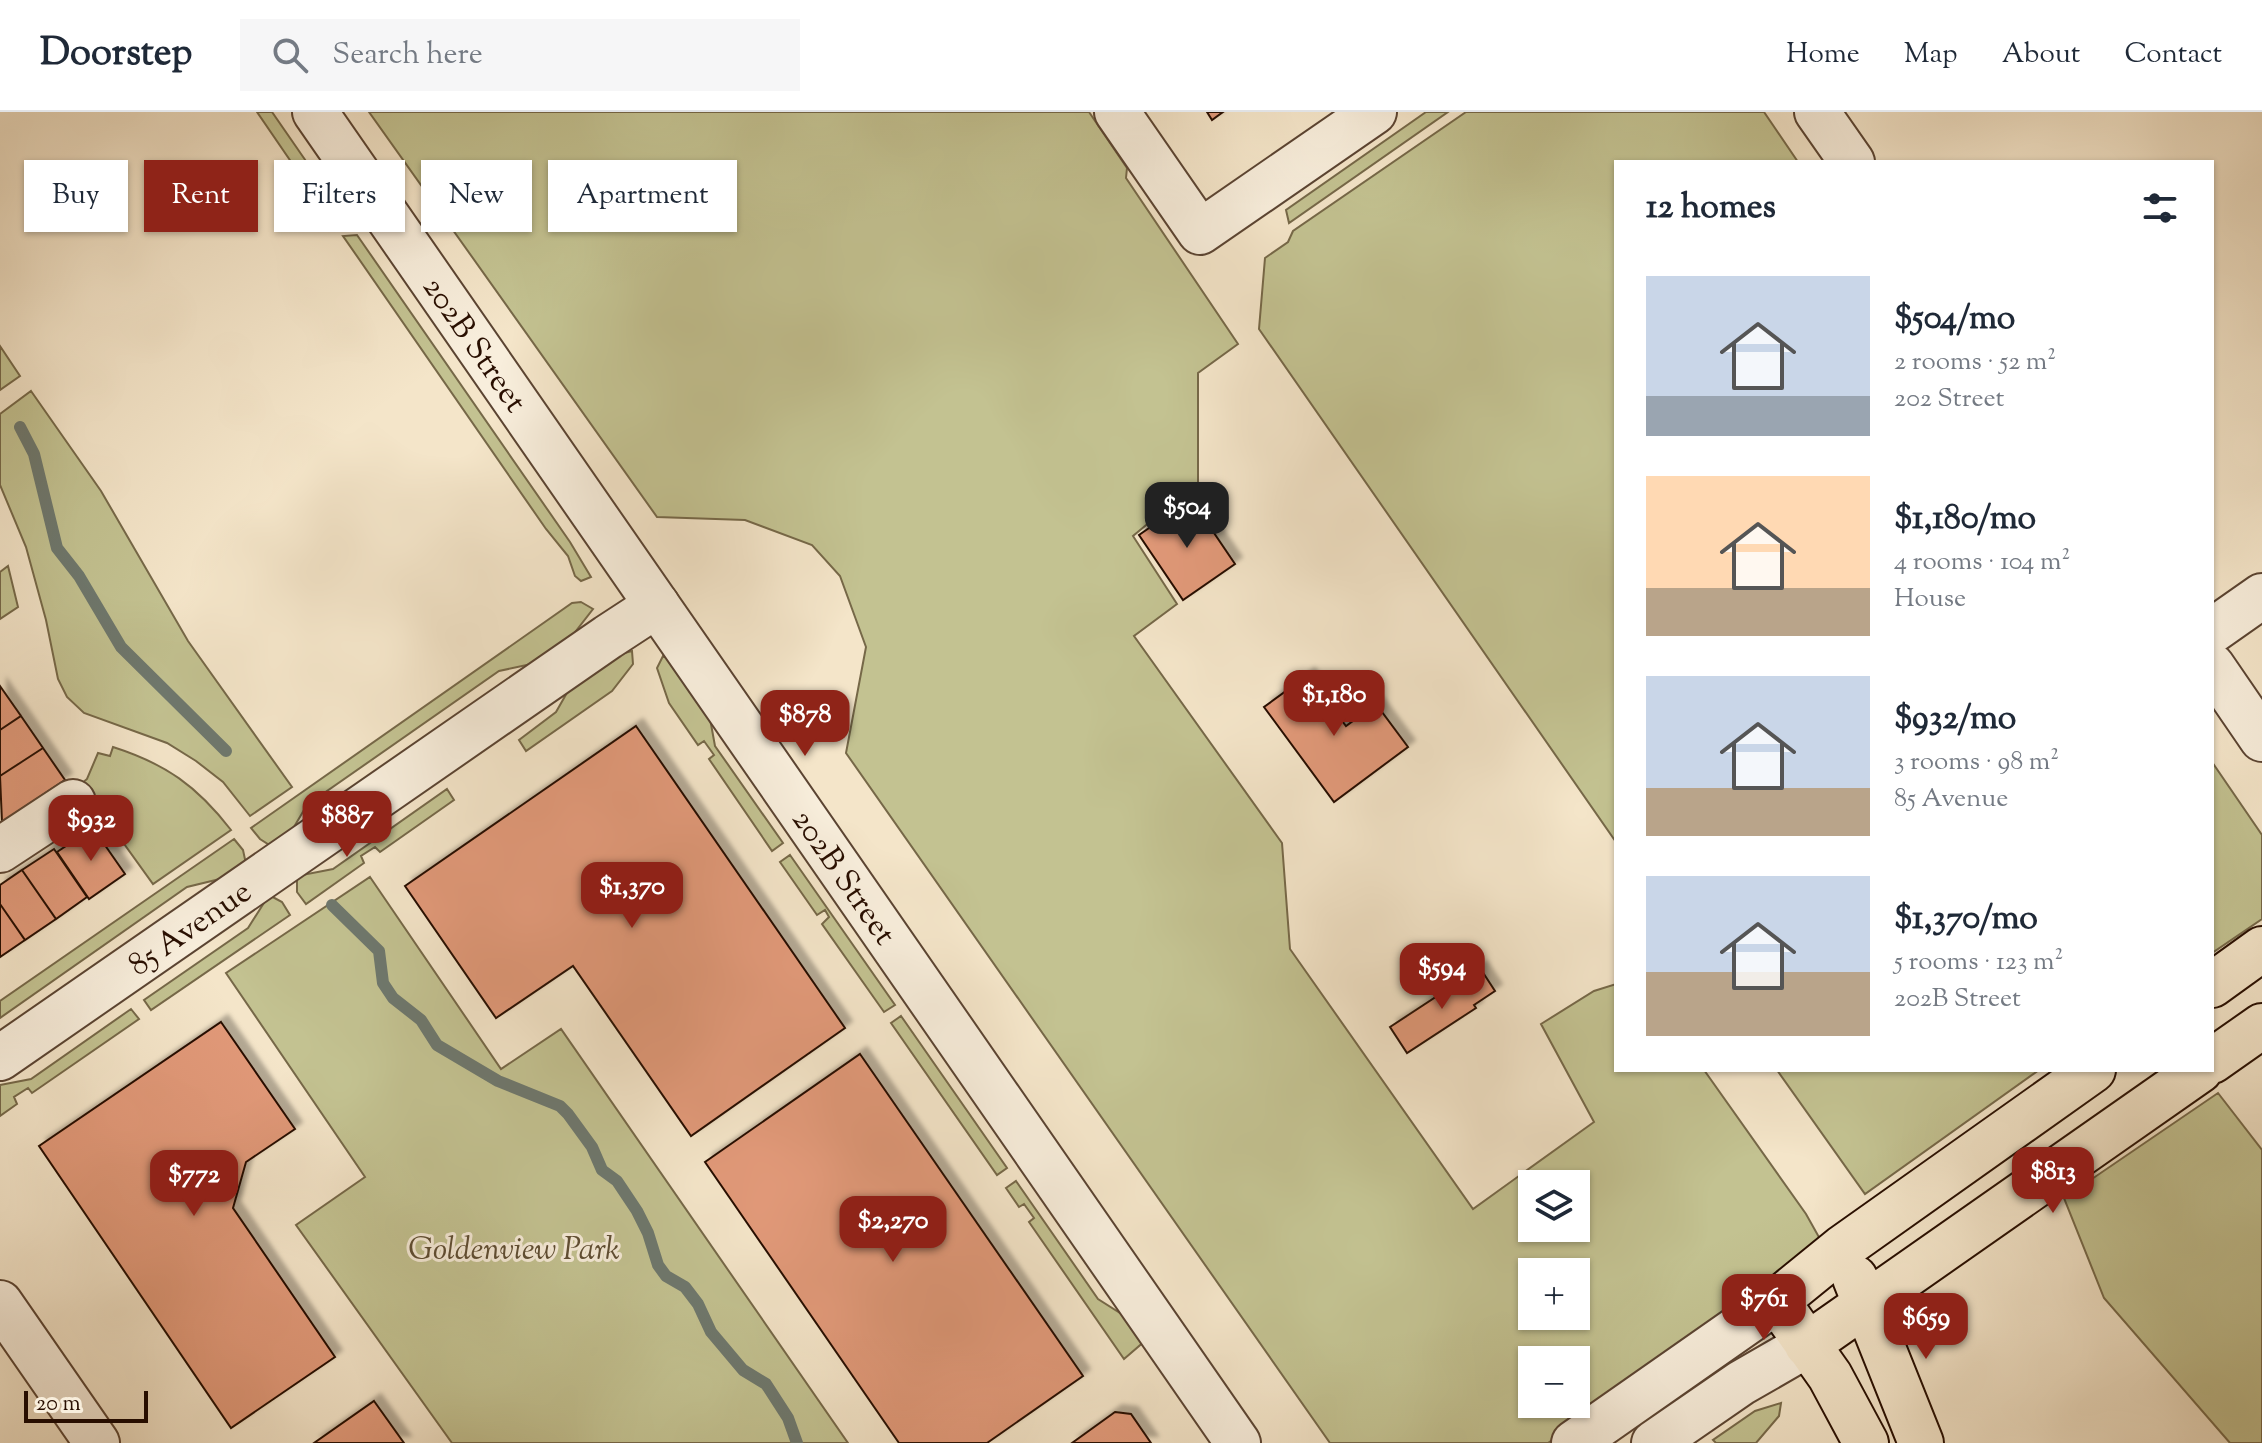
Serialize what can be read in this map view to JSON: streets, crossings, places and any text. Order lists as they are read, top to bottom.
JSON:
{
  "streets": {
    "street": ["202B Street", "85 Avenue"]
  },
  "crossings": [
    ["202B Street", "85 Avenue"]
  ],
  "parks": ["Goldenview Park"],
  "scale_bar": "20 m",
  "page": {
    "header": "Doorstep",
    "search": "Search here",
    "nav": [
      "Home",
      "Map",
      "About",
      "Contact"
    ],
    "chip": [
      "Buy",
      "Rent",
      "Filters",
      "New",
      "Apartment"
    ],
    "heading": "12 homes",
    "list": [
      {
        "name": "$504/mo",
        "note": "2 rooms · 52 m² · 202 Street"
      },
      {
        "name": "$1,180/mo",
        "note": "4 rooms · 104 m² · House"
      },
      {
        "name": "$932/mo",
        "note": "3 rooms · 98 m² · 85 Avenue"
      },
      {
        "name": "$1,370/mo",
        "note": "5 rooms · 123 m² · 202B Street"
      }
    ],
    "price": [
      "$504",
      "$1,180",
      "$878",
      "$887",
      "$932",
      "$1,370",
      "$594",
      "$813",
      "$772",
      "$2,270",
      "$761",
      "$659"
    ],
    "map_buttons": ["+", "−"],
    "scale": "20 m"
  }
}
